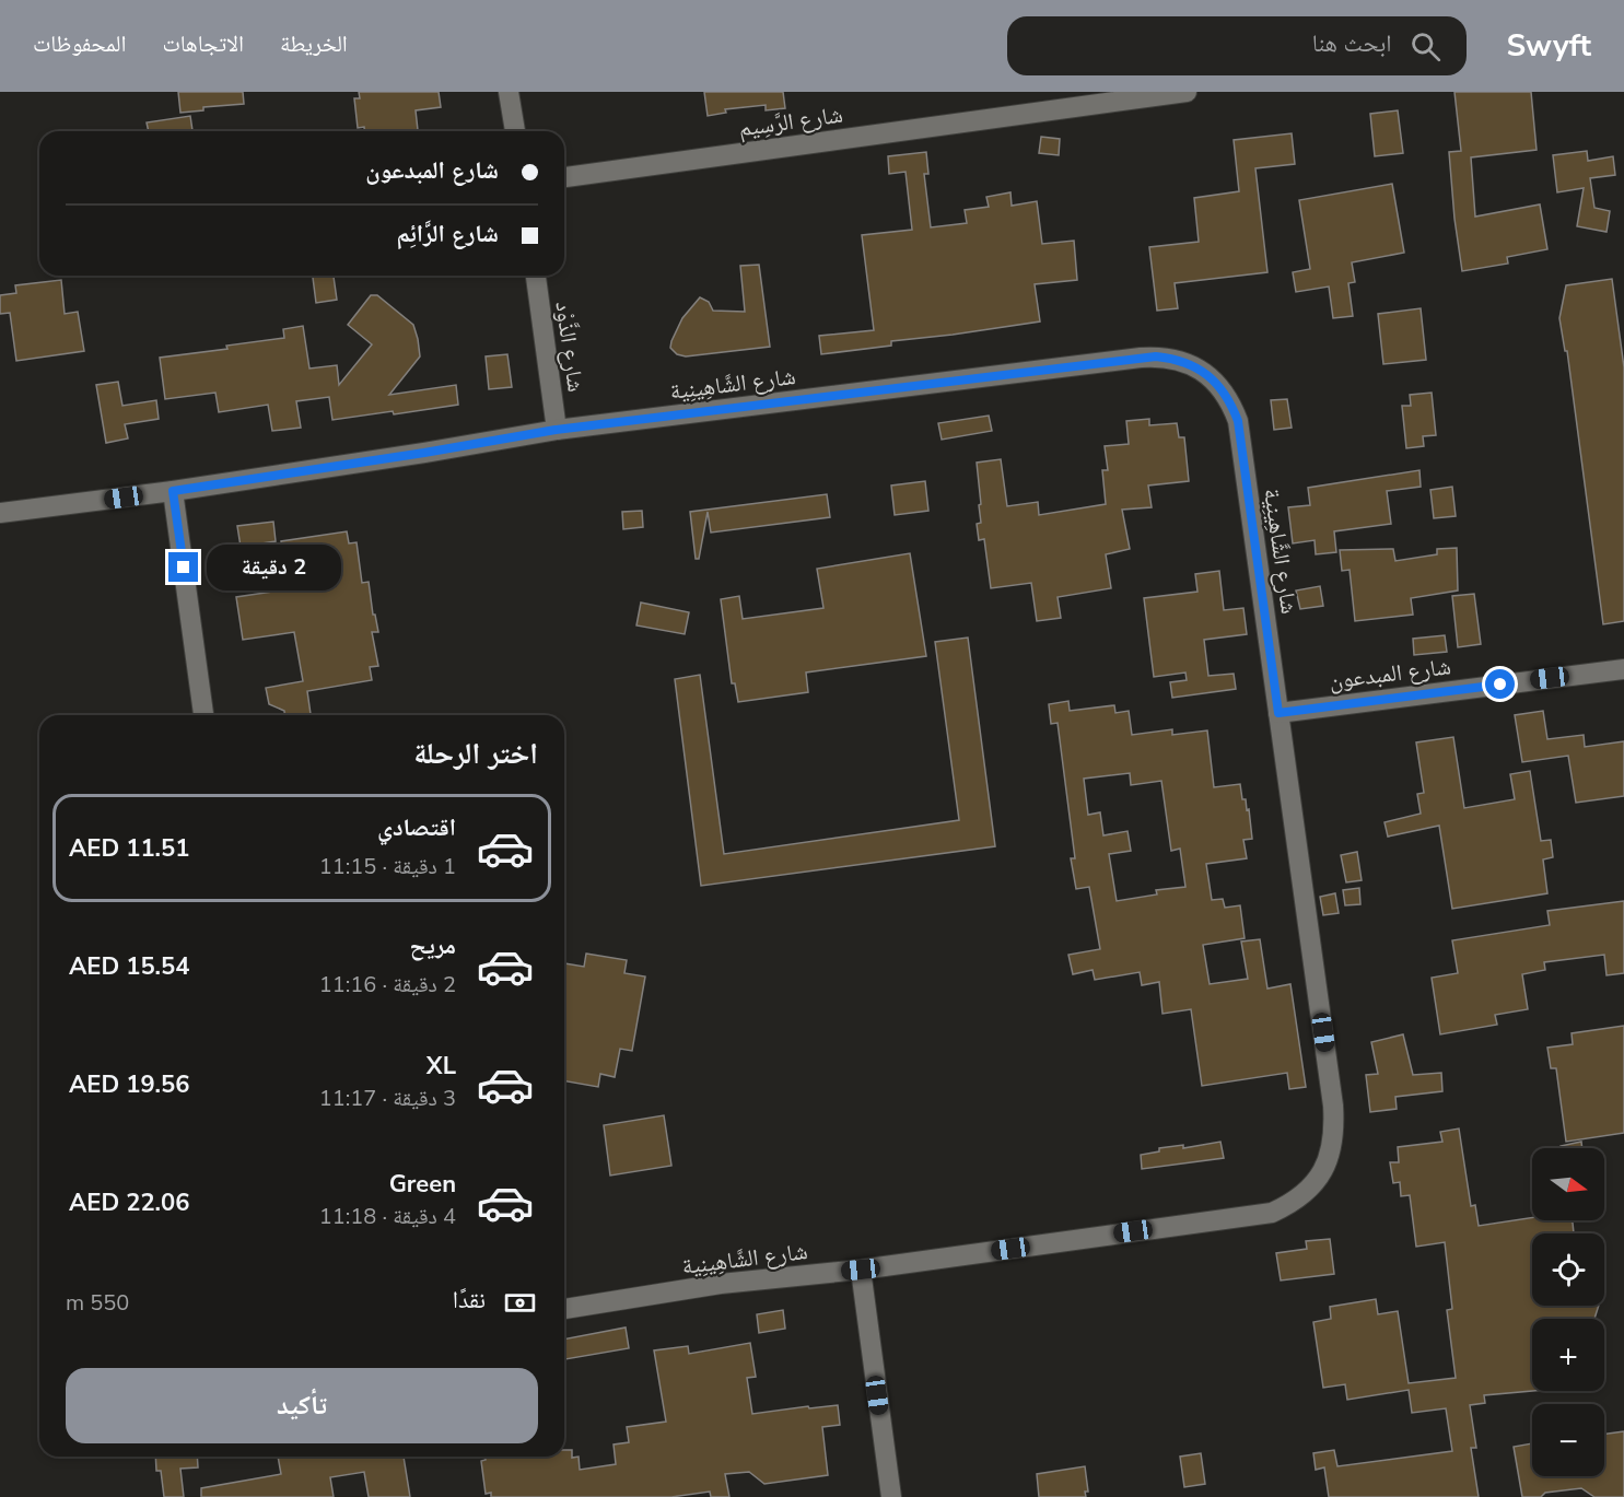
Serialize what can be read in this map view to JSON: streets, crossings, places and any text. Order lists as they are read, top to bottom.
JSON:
{
  "streets": {
    "street": [
      "شارع الرَّسِيم",
      "شارع الذَّوْد",
      "شارع الشَّاهِينِية",
      "شارع المبدعون"
    ]
  },
  "crossings": [
    ["شارع الذَّوْد", "شارع الشَّاهِينِية"],
    ["شارع الشَّاهِينِية", "شارع المبدعون"]
  ],
  "north": "right",
  "page": {
    "header": "Swyft",
    "search": "ابحث هنا",
    "nav": ["الخريطة", "الاتجاهات", "المحفوظات"],
    "banner": ["شارع المبدعون", "شارع الرَّائِم"],
    "bubble": "2 دقيقة",
    "heading": "اختر الرحلة",
    "list": [
      {
        "name": "اقتصادي",
        "note": "1 دقيقة · 11:15",
        "value": "AED 11.51"
      },
      {
        "name": "مريح",
        "note": "2 دقيقة · 11:16",
        "value": "AED 15.54"
      },
      {
        "name": "XL",
        "note": "3 دقيقة · 11:17",
        "value": "AED 19.56"
      },
      {
        "name": "Green",
        "note": "4 دقيقة · 11:18",
        "value": "AED 22.06"
      }
    ],
    "map_buttons": ["+", "−"],
    "pay": ["نقدًا", "550 m"],
    "buttons": "تأكيد"
  }
}
